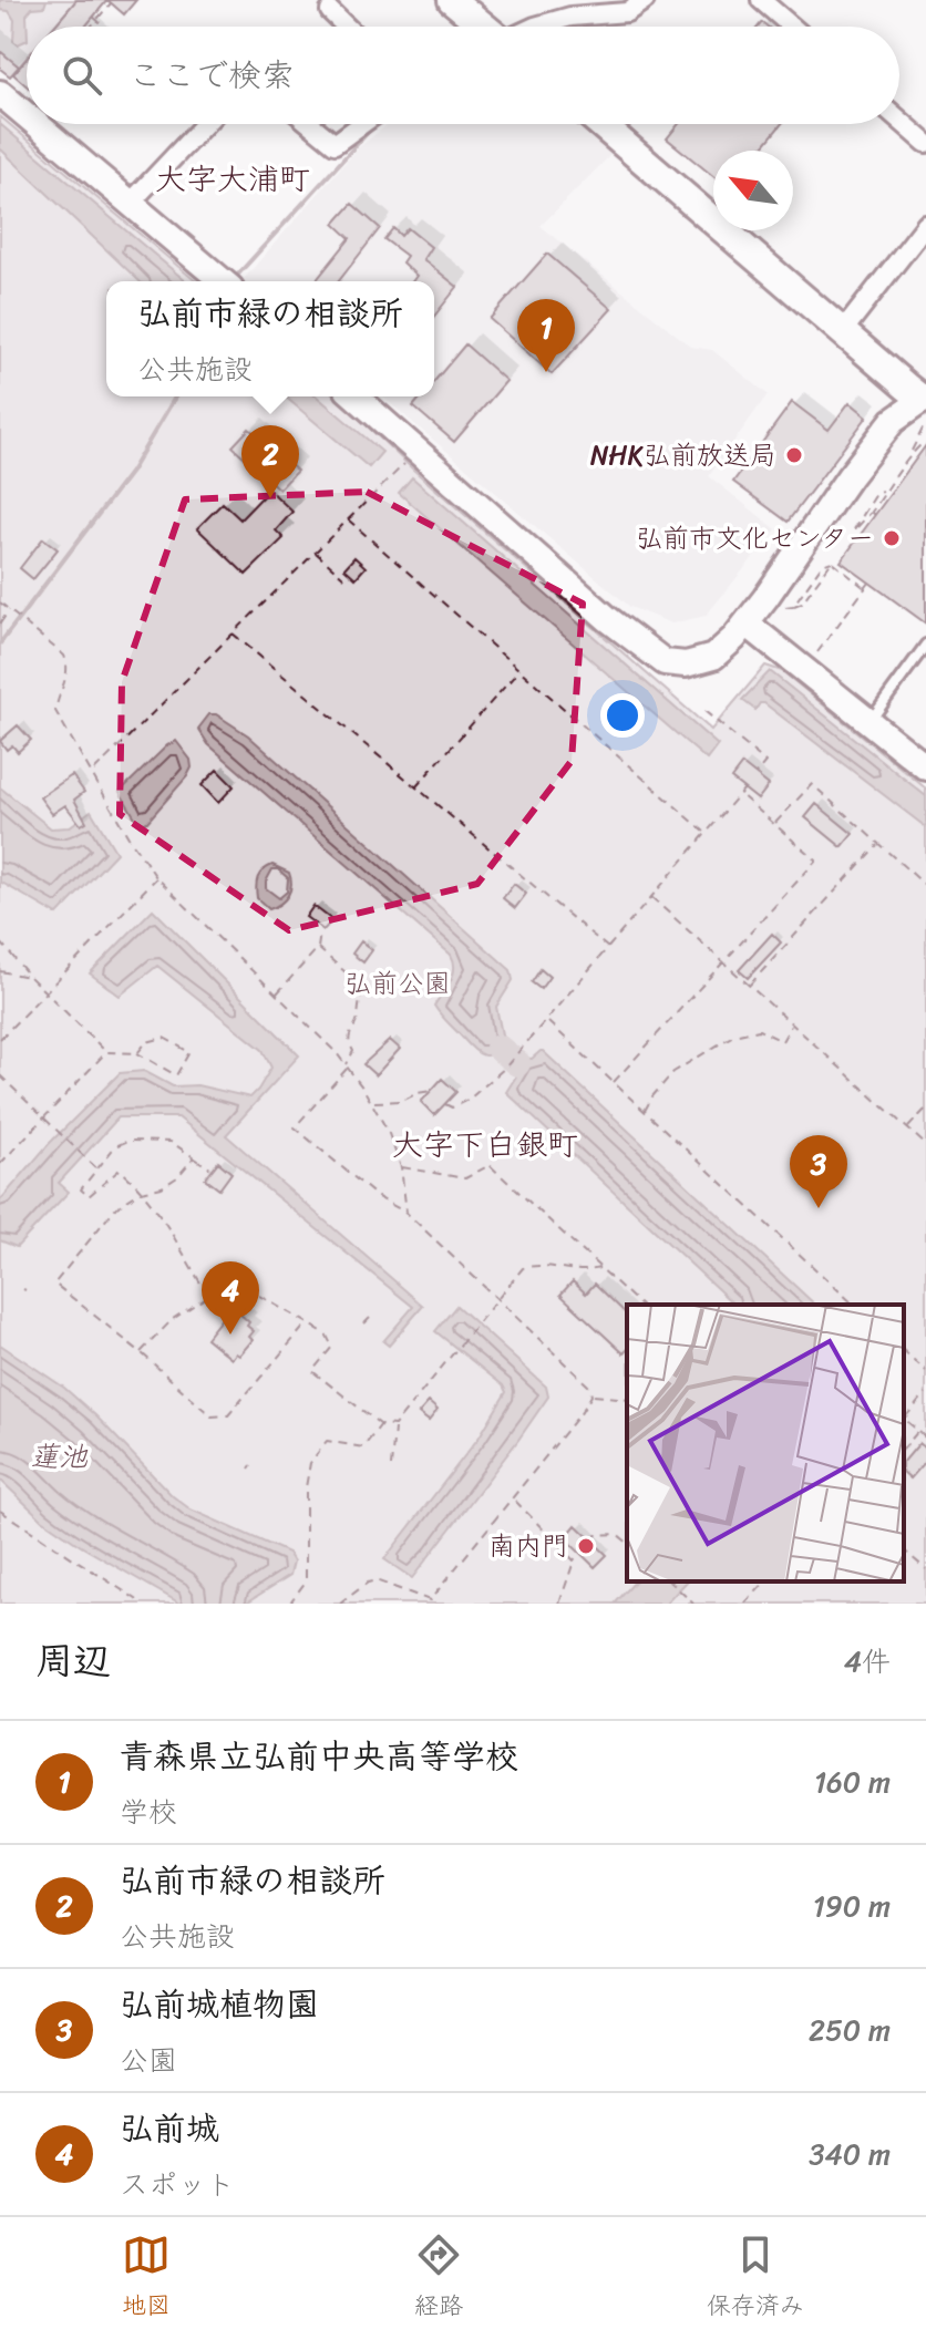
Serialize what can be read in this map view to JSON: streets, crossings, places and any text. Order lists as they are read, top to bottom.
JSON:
{
  "districts": ["大字大浦町", "大字下白銀町"],
  "water": ["蓮池"],
  "parks": ["弘前公園"],
  "places": ["NHK弘前放送局", "弘前市文化センター", "南内門"],
  "north": "top left",
  "page": {
    "search": "ここで検索",
    "popup": ["弘前市緑の相談所", "公共施設"],
    "pins": [
      "1",
      "2",
      "3",
      "4"
    ],
    "heading": ["周辺", "4件"],
    "list": [
      {
        "mark": "1",
        "name": "青森県立弘前中央高等学校",
        "note": "学校",
        "value": "160 m"
      },
      {
        "mark": "2",
        "name": "弘前市緑の相談所",
        "note": "公共施設",
        "value": "190 m"
      },
      {
        "mark": "3",
        "name": "弘前城植物園",
        "note": "公園",
        "value": "250 m"
      },
      {
        "mark": "4",
        "name": "弘前城",
        "note": "スポット",
        "value": "340 m"
      }
    ],
    "nav": ["地図", "経路", "保存済み"]
  }
}
